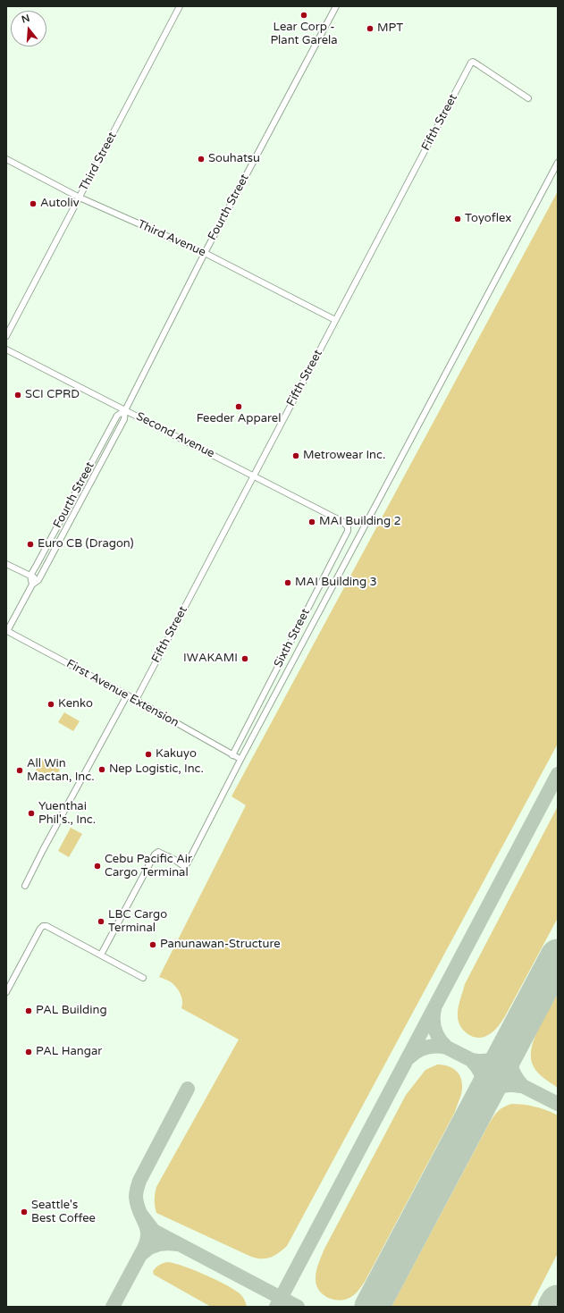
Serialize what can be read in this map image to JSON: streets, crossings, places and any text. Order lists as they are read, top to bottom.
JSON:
{
  "streets": {
    "street": [
      "Fifth Street",
      "Third Street",
      "Fourth Street",
      "Third Avenue",
      "Second Avenue",
      "Sixth Street",
      "First Avenue Extension"
    ]
  },
  "crossings": [
    ["Fifth Street", "Third Avenue"],
    ["Fifth Street", "Second Avenue"],
    ["Fifth Street", "First Avenue Extension"],
    ["Third Street", "Third Avenue"],
    ["Fourth Street", "Third Avenue"],
    ["Fourth Street", "Second Avenue"],
    ["Fourth Street", "First Avenue Extension"],
    ["Second Avenue", "Sixth Street"],
    ["Sixth Street", "First Avenue Extension"]
  ],
  "places": [
    "Lear Corp - Plant Garela",
    "MPT",
    "Souhatsu",
    "Autoliv",
    "Toyoflex",
    "SCI CPRD",
    "Feeder Apparel",
    "Metrowear Inc.",
    "MAI Building 2",
    "Euro CB (Dragon)",
    "MAI Building 3",
    "IWAKAMI",
    "Kenko",
    "Kakuyo",
    "Nep Logistic, Inc.",
    "All Win Mactan, Inc.",
    "Yuenthai Phil's., Inc.",
    "Cebu Pacific Air Cargo Terminal",
    "LBC Cargo Terminal",
    "Panunawan-Structure",
    "PAL Building",
    "PAL Hangar",
    "Seattle's Best Coffee"
  ],
  "north": "top"
}
